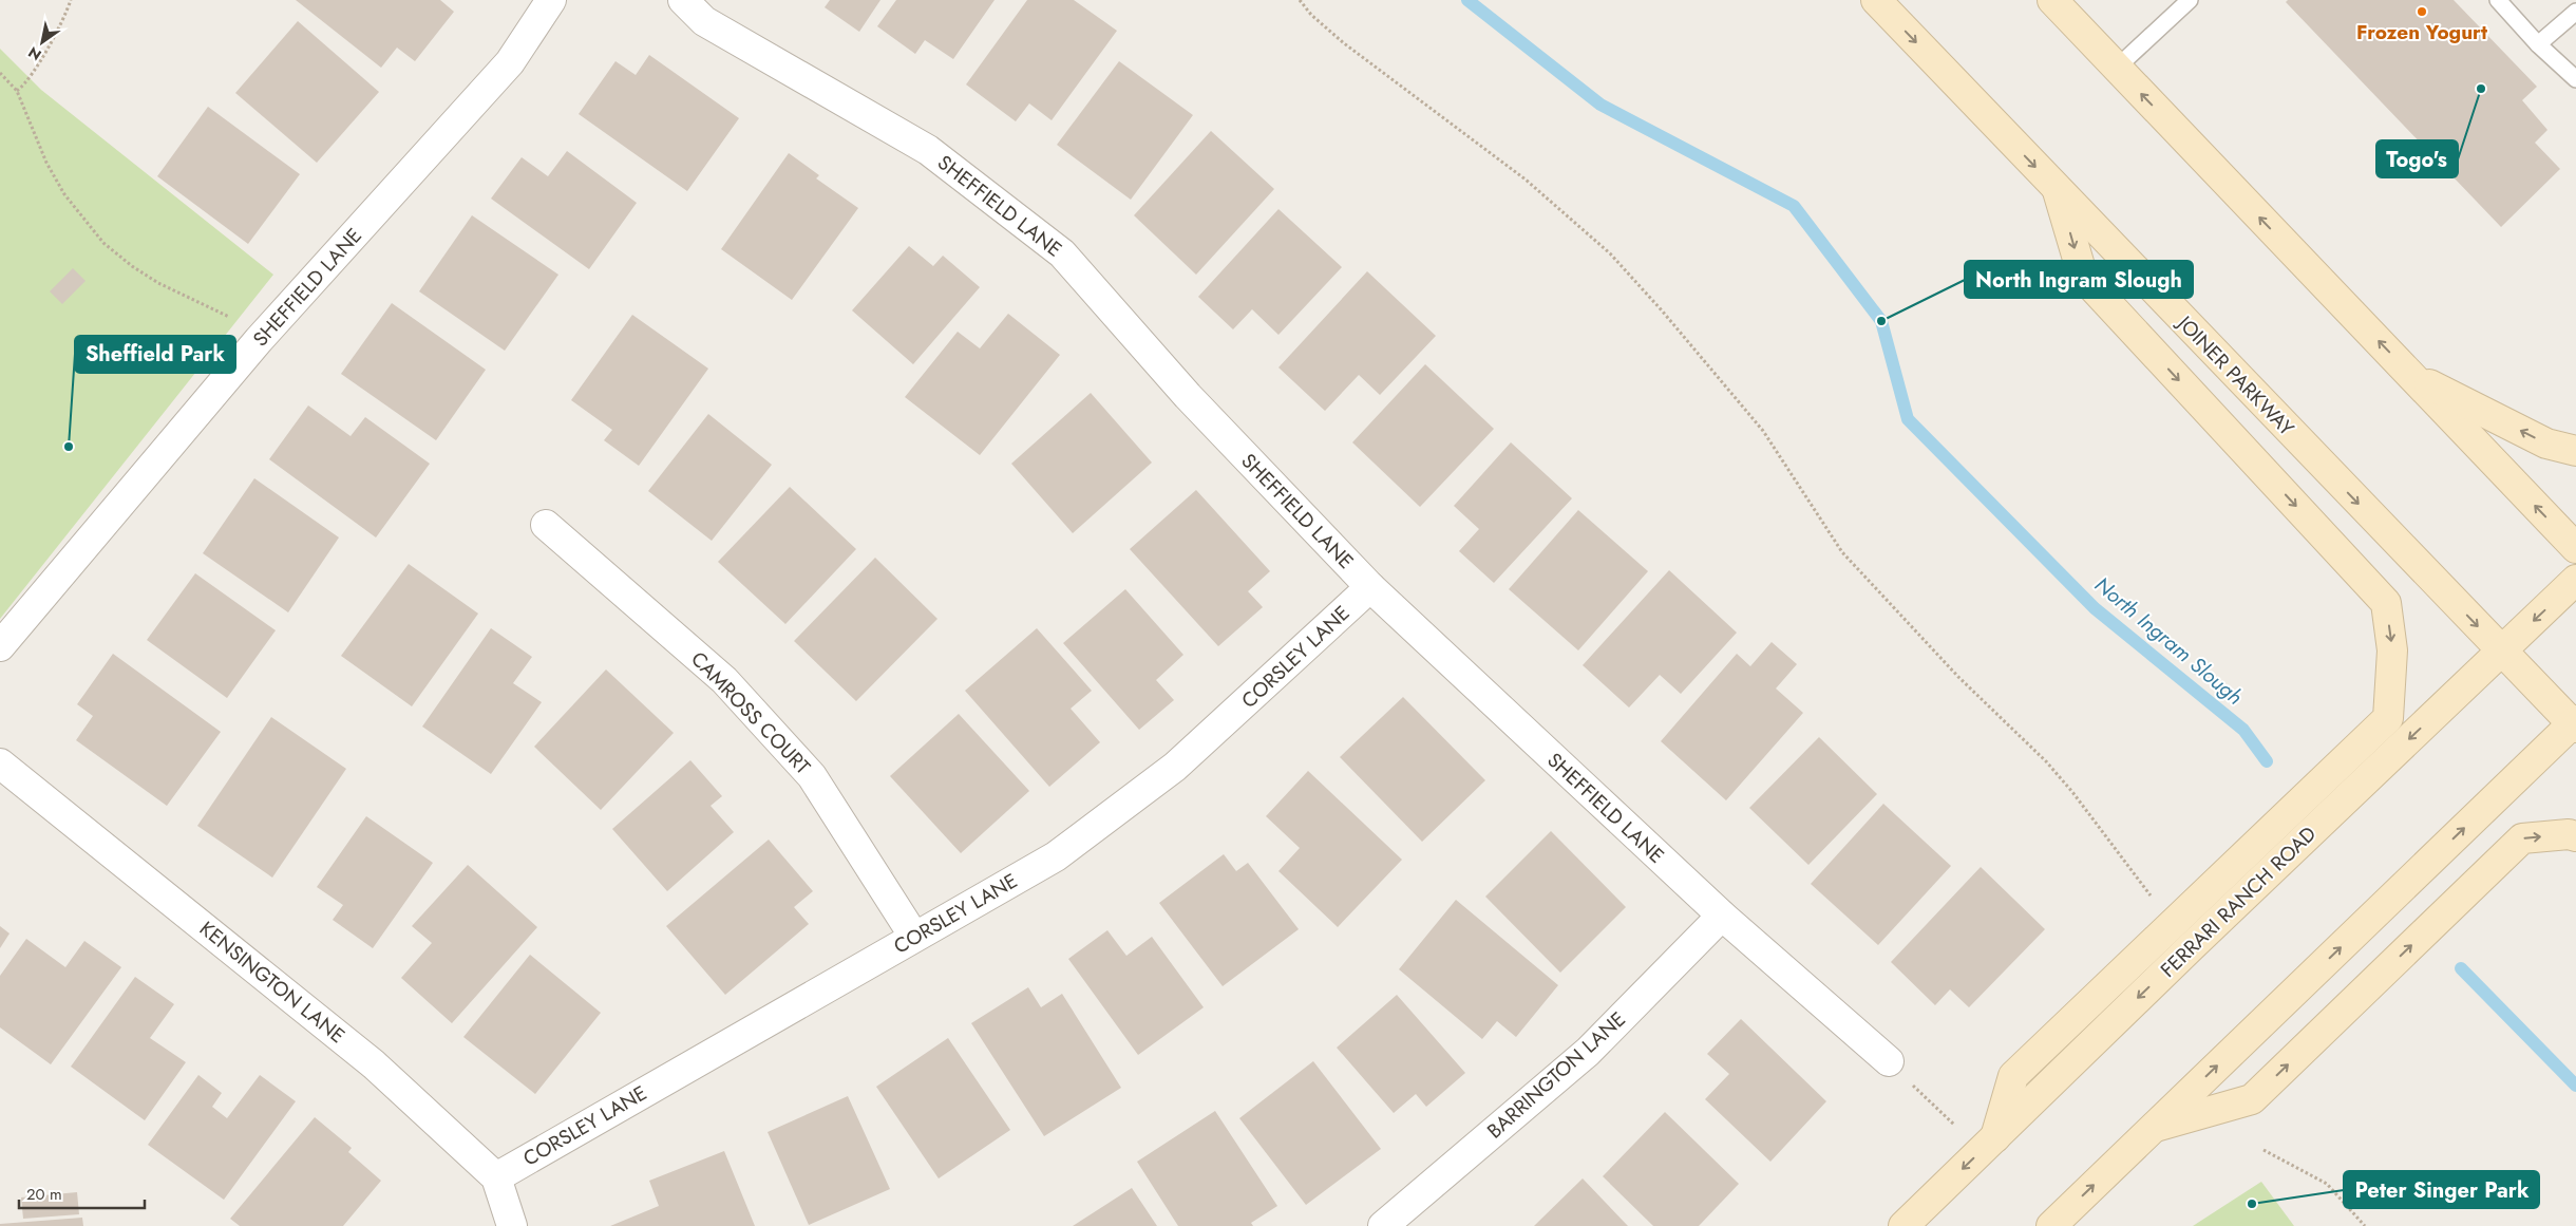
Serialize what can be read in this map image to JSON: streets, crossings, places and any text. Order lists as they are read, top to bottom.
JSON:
{
  "streets": {
    "main road": ["JOINER PARKWAY", "FERRARI RANCH ROAD"],
    "street": [
      "SHEFFIELD LANE",
      "CORSLEY LANE",
      "CAMROSS COURT",
      "KENSINGTON LANE",
      "BARRINGTON LANE"
    ]
  },
  "crossings": [
    ["SHEFFIELD LANE", "CORSLEY LANE"],
    ["SHEFFIELD LANE", "BARRINGTON LANE"],
    ["JOINER PARKWAY", "FERRARI RANCH ROAD"],
    ["CORSLEY LANE", "CAMROSS COURT"],
    ["CORSLEY LANE", "KENSINGTON LANE"]
  ],
  "water": ["North Ingram Slough"],
  "places": [
    "Frozen Yogurt",
    "Togo's",
    "North Ingram Slough",
    "Sheffield Park",
    "Peter Singer Park"
  ],
  "scale_bar": "20 m",
  "north": "bottom left"
}
